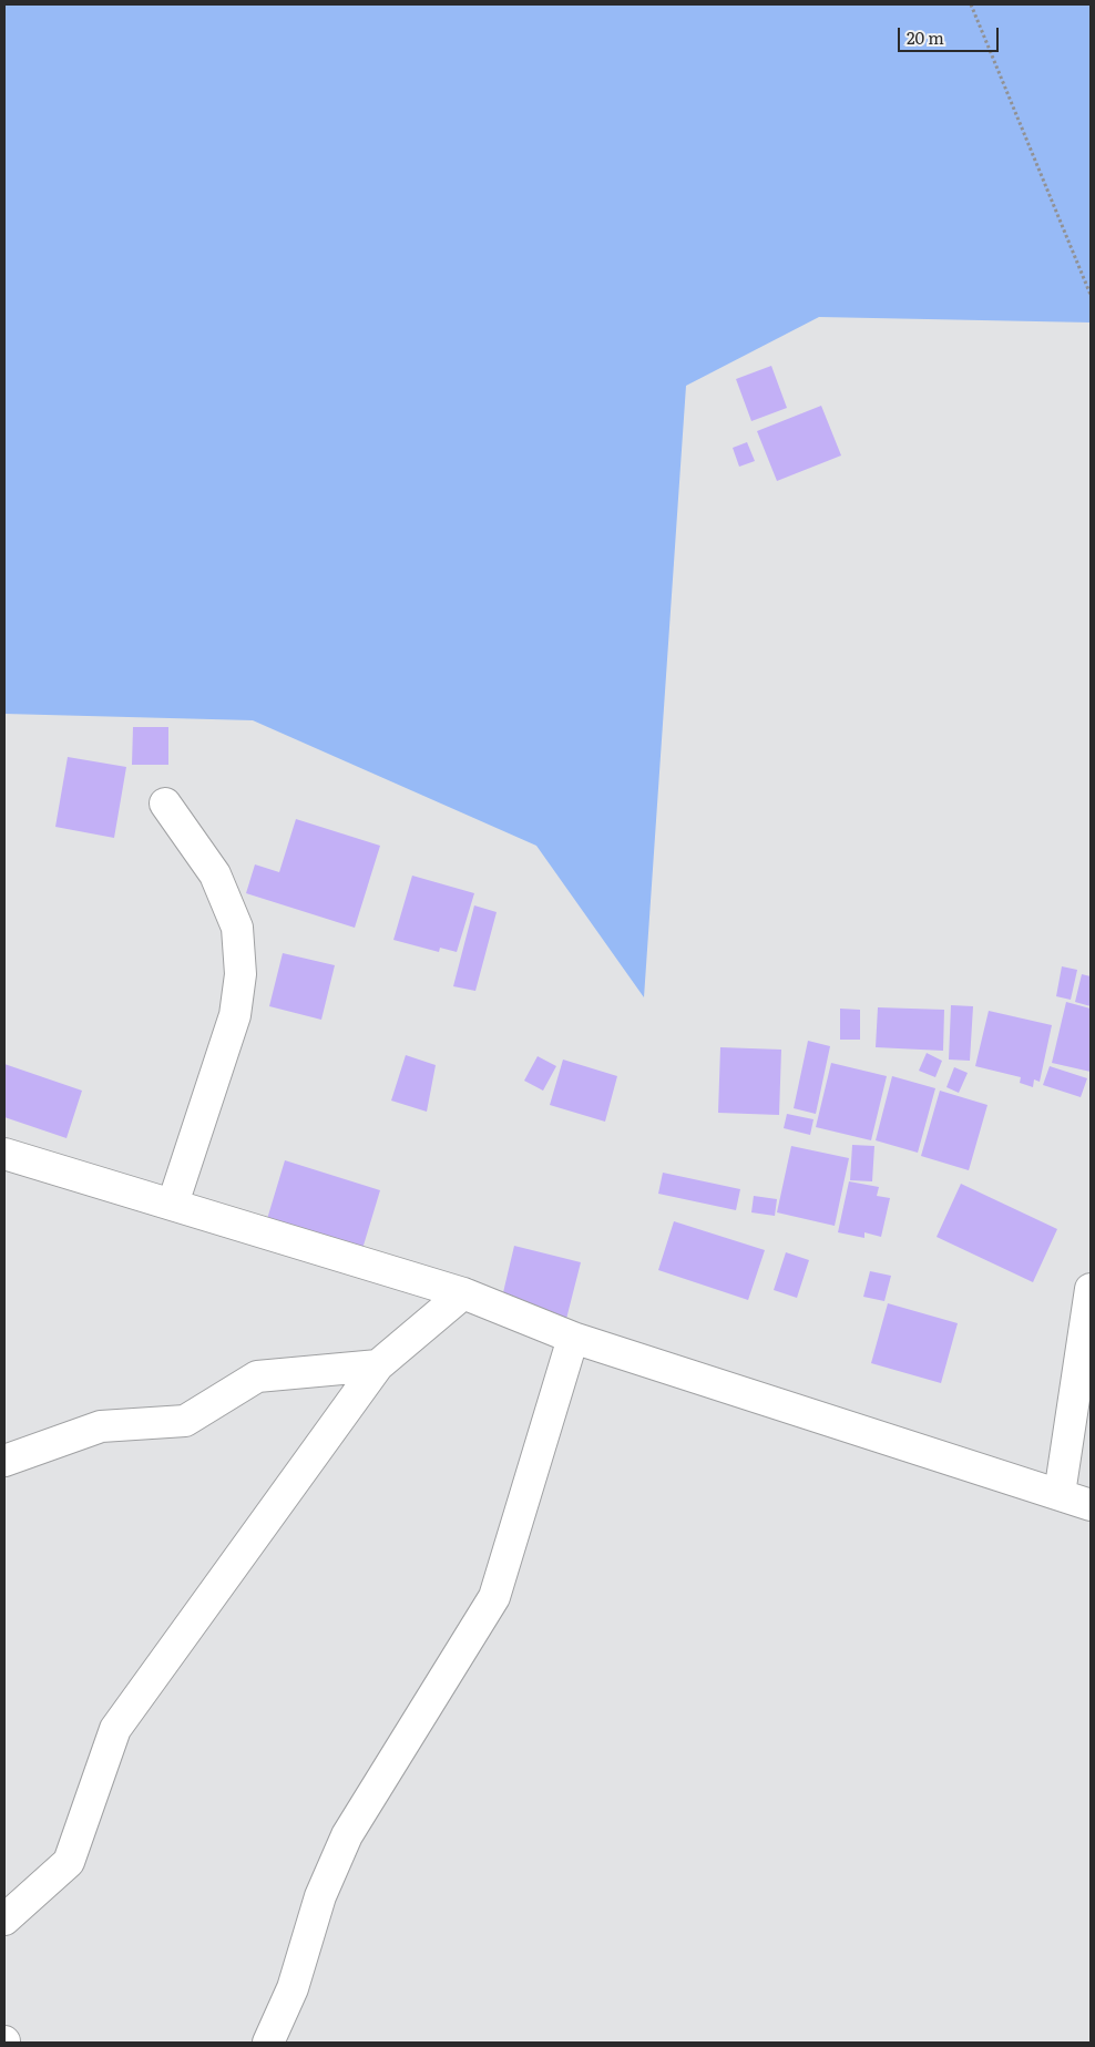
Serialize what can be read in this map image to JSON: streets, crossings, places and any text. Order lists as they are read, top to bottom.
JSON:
{
  "scale_bar": "20 m"
}
